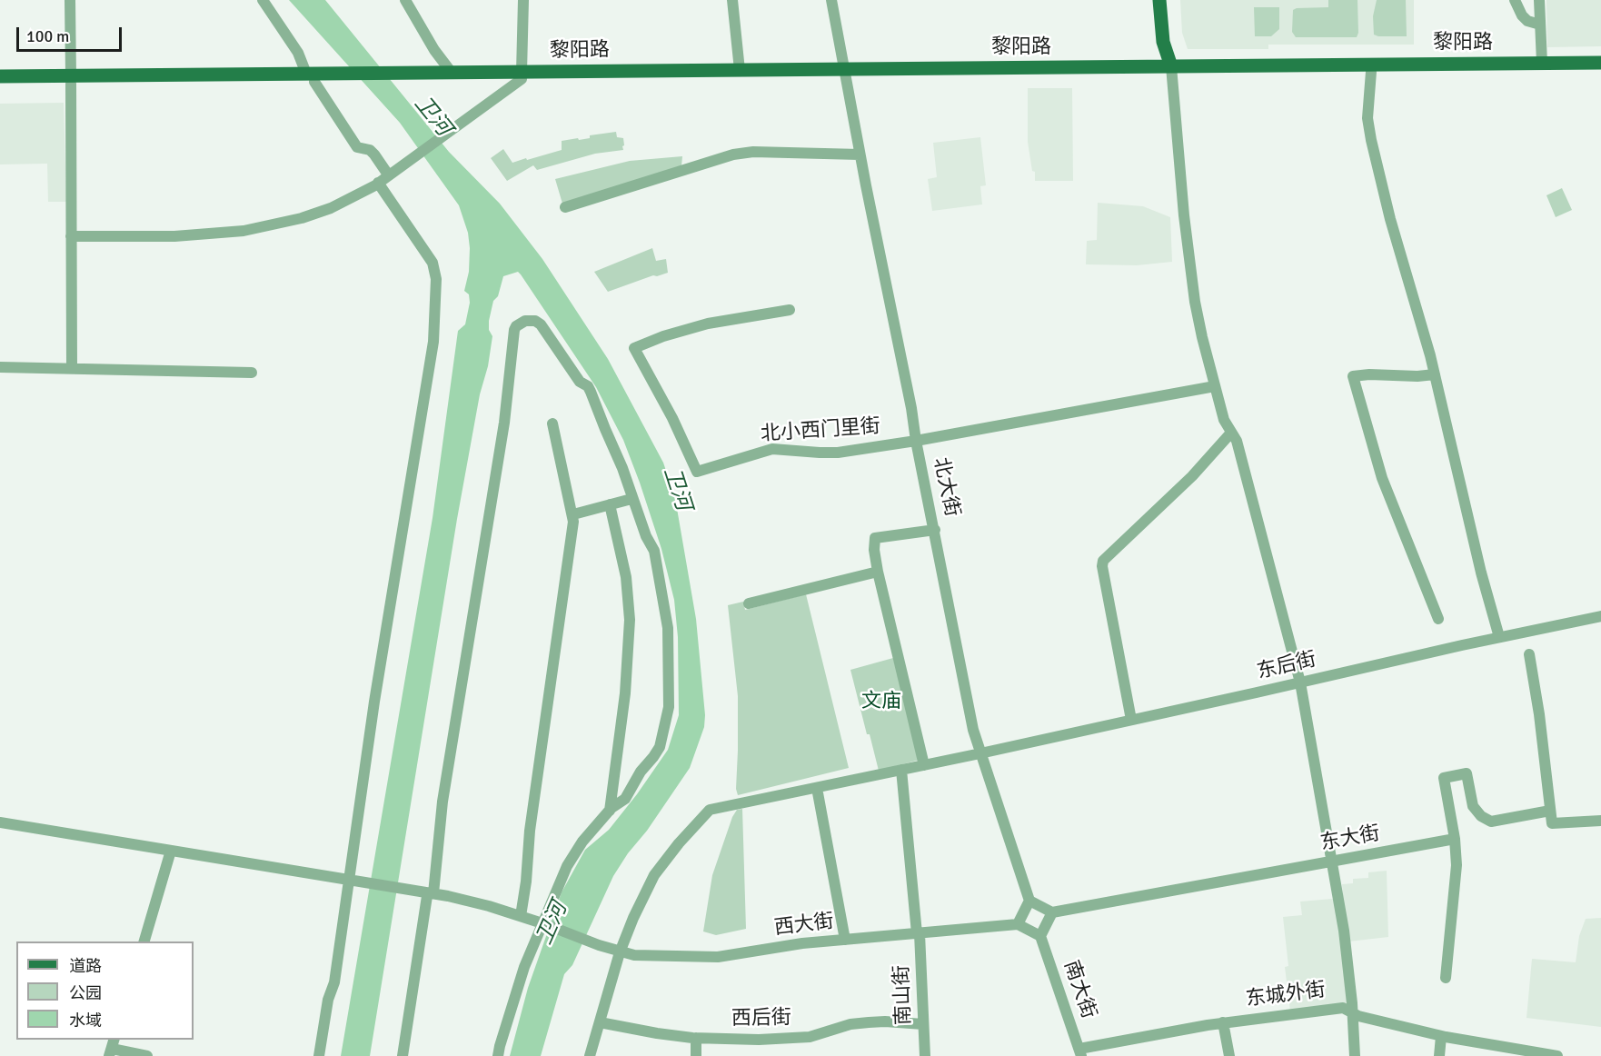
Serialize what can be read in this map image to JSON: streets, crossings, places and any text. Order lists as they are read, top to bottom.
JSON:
{
  "streets": {
    "main road": ["黎阳路"],
    "street": [
      "北小西门里街",
      "北大街",
      "东后街",
      "东大街",
      "西大街",
      "南大街",
      "南山街",
      "东城外街",
      "西后街"
    ]
  },
  "crossings": [
    ["黎阳路", "北大街"],
    ["北小西门里街", "北大街"],
    ["北大街", "东后街"],
    ["东后街", "西大街"],
    ["东后街", "南山街"],
    ["东后街", "西后街"],
    ["西大街", "南山街"],
    ["南大街", "东城外街"],
    ["南山街", "西后街"]
  ],
  "water": ["卫河"],
  "parks": ["文庙"],
  "legend": ["道路", "公园", "水域"],
  "scale_bar": "100 m"
}
